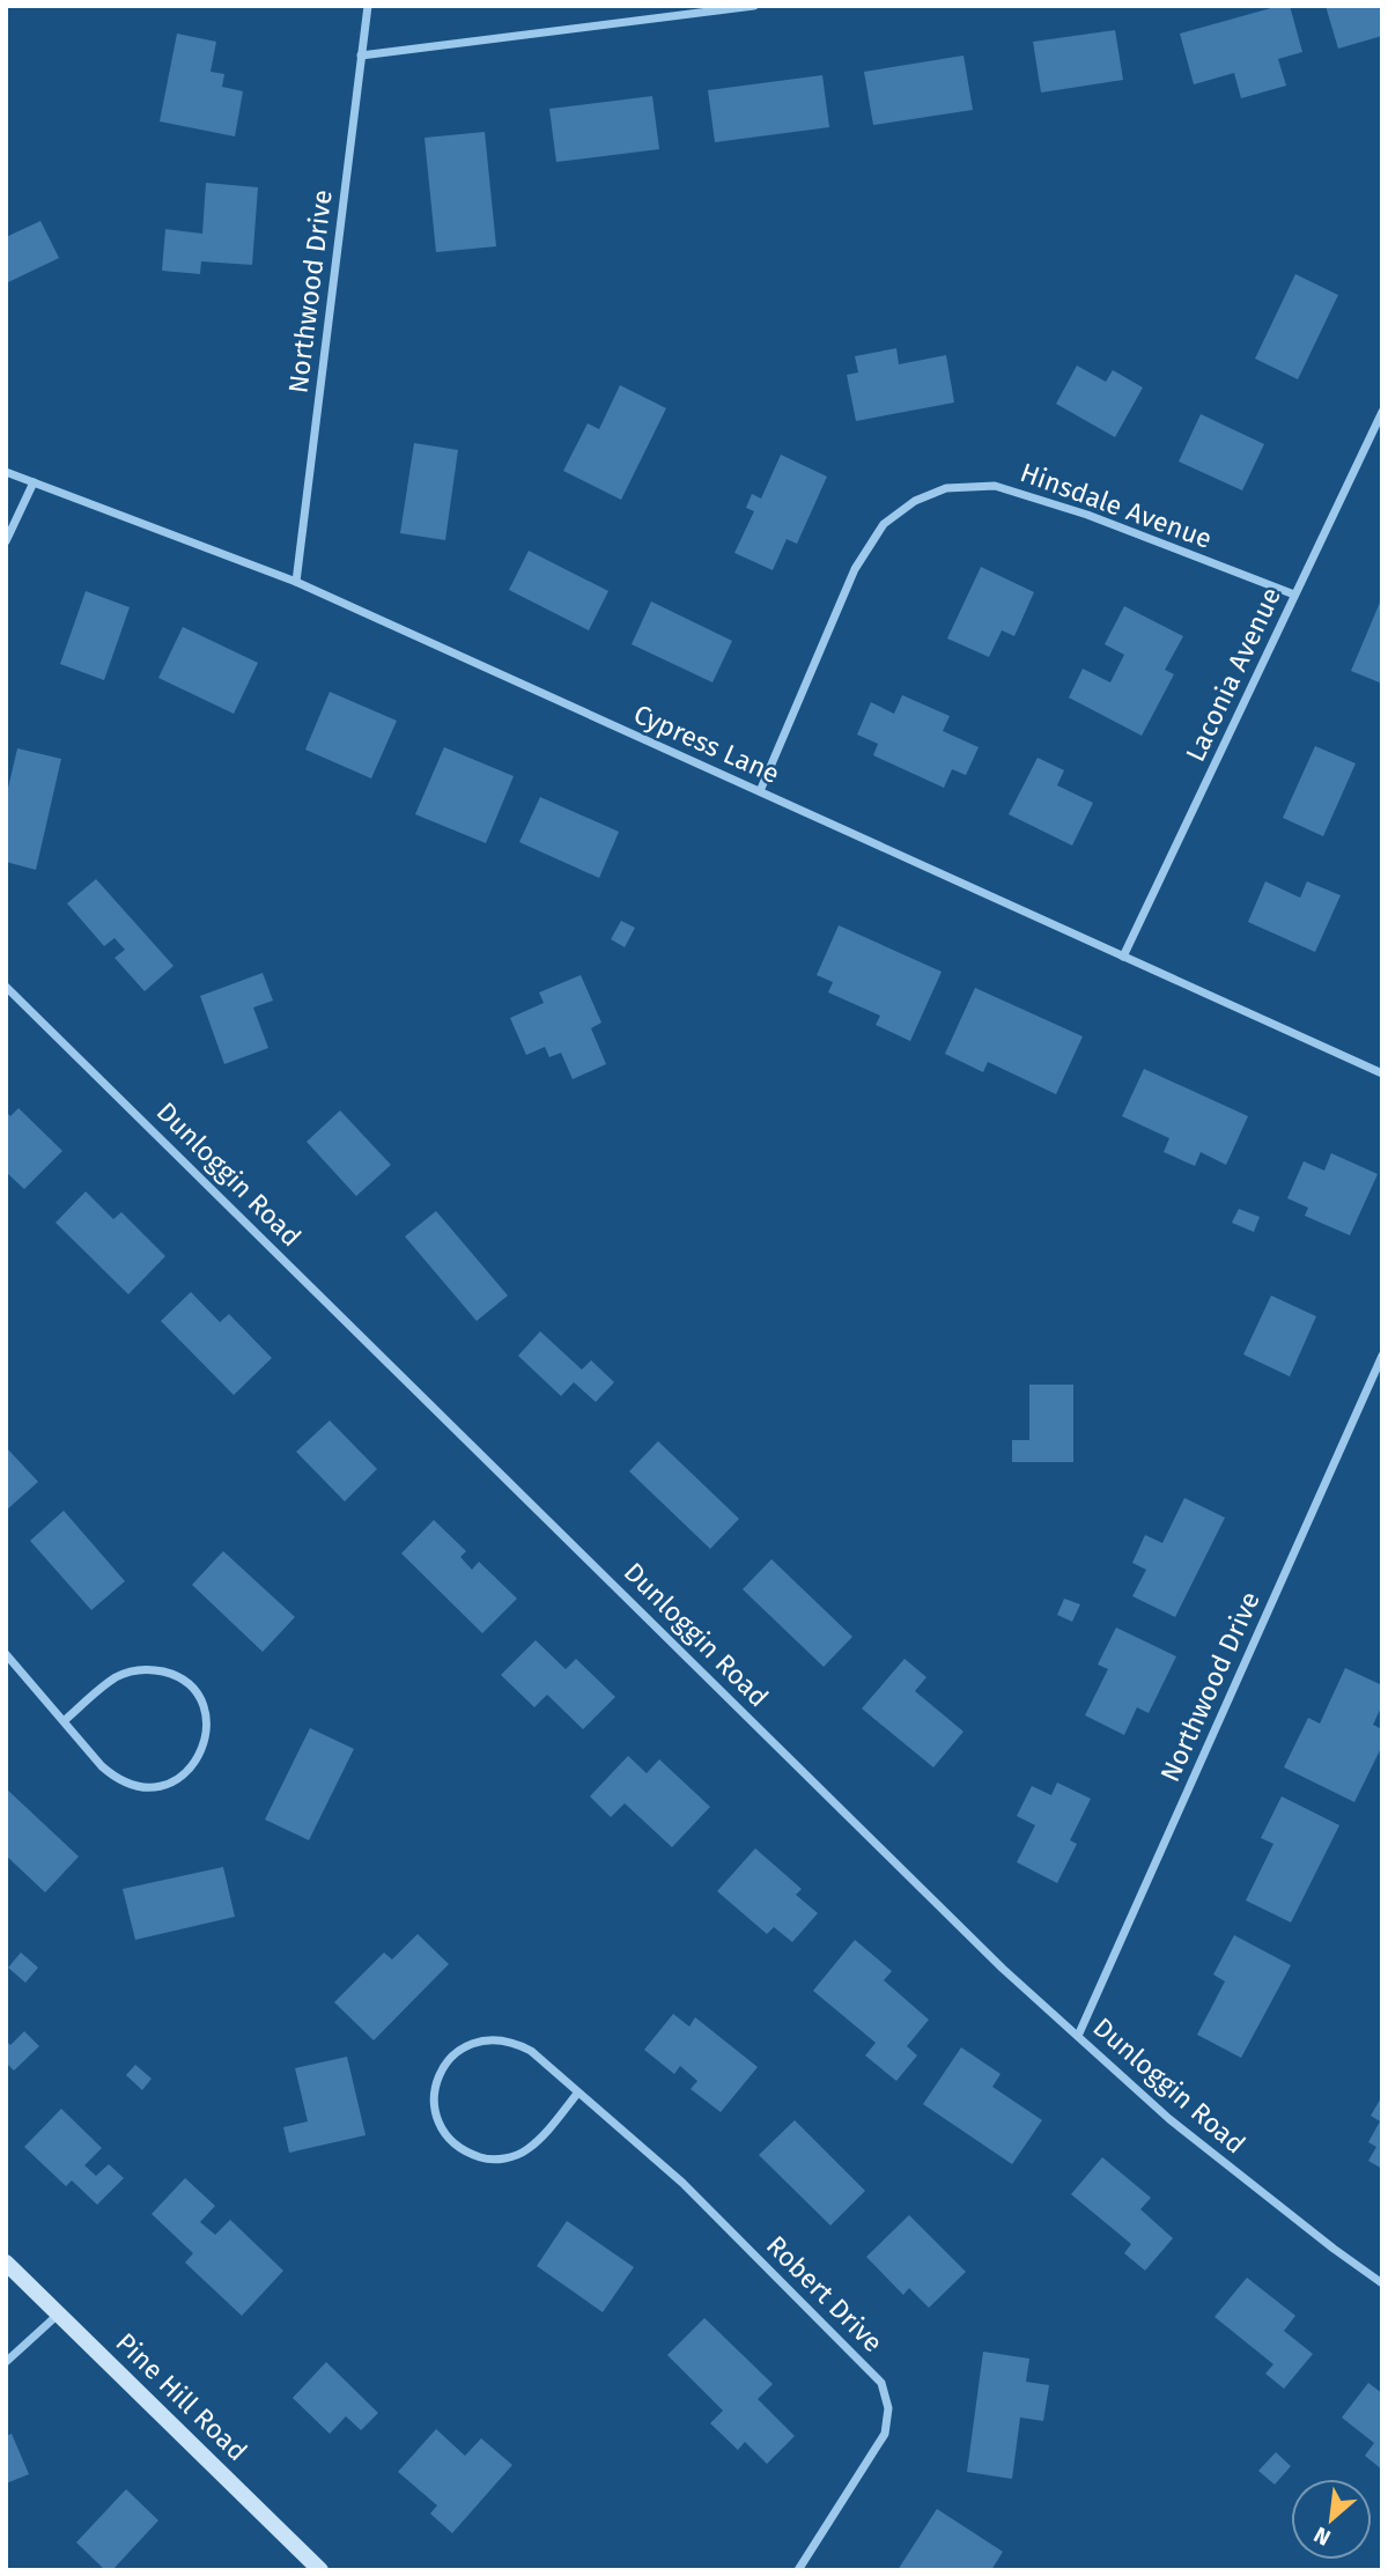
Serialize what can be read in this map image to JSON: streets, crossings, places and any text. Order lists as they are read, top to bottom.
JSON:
{
  "streets": {
    "street": [
      "Northwood Drive",
      "Hinsdale Avenue",
      "Laconia Avenue",
      "Cypress Lane",
      "Dunloggin Road",
      "Robert Drive",
      "Pine Hill Road"
    ]
  },
  "crossings": [
    ["Northwood Drive", "Cypress Lane"],
    ["Northwood Drive", "Dunloggin Road"],
    ["Hinsdale Avenue", "Laconia Avenue"],
    ["Hinsdale Avenue", "Cypress Lane"],
    ["Laconia Avenue", "Cypress Lane"]
  ],
  "north": "bottom left"
}
